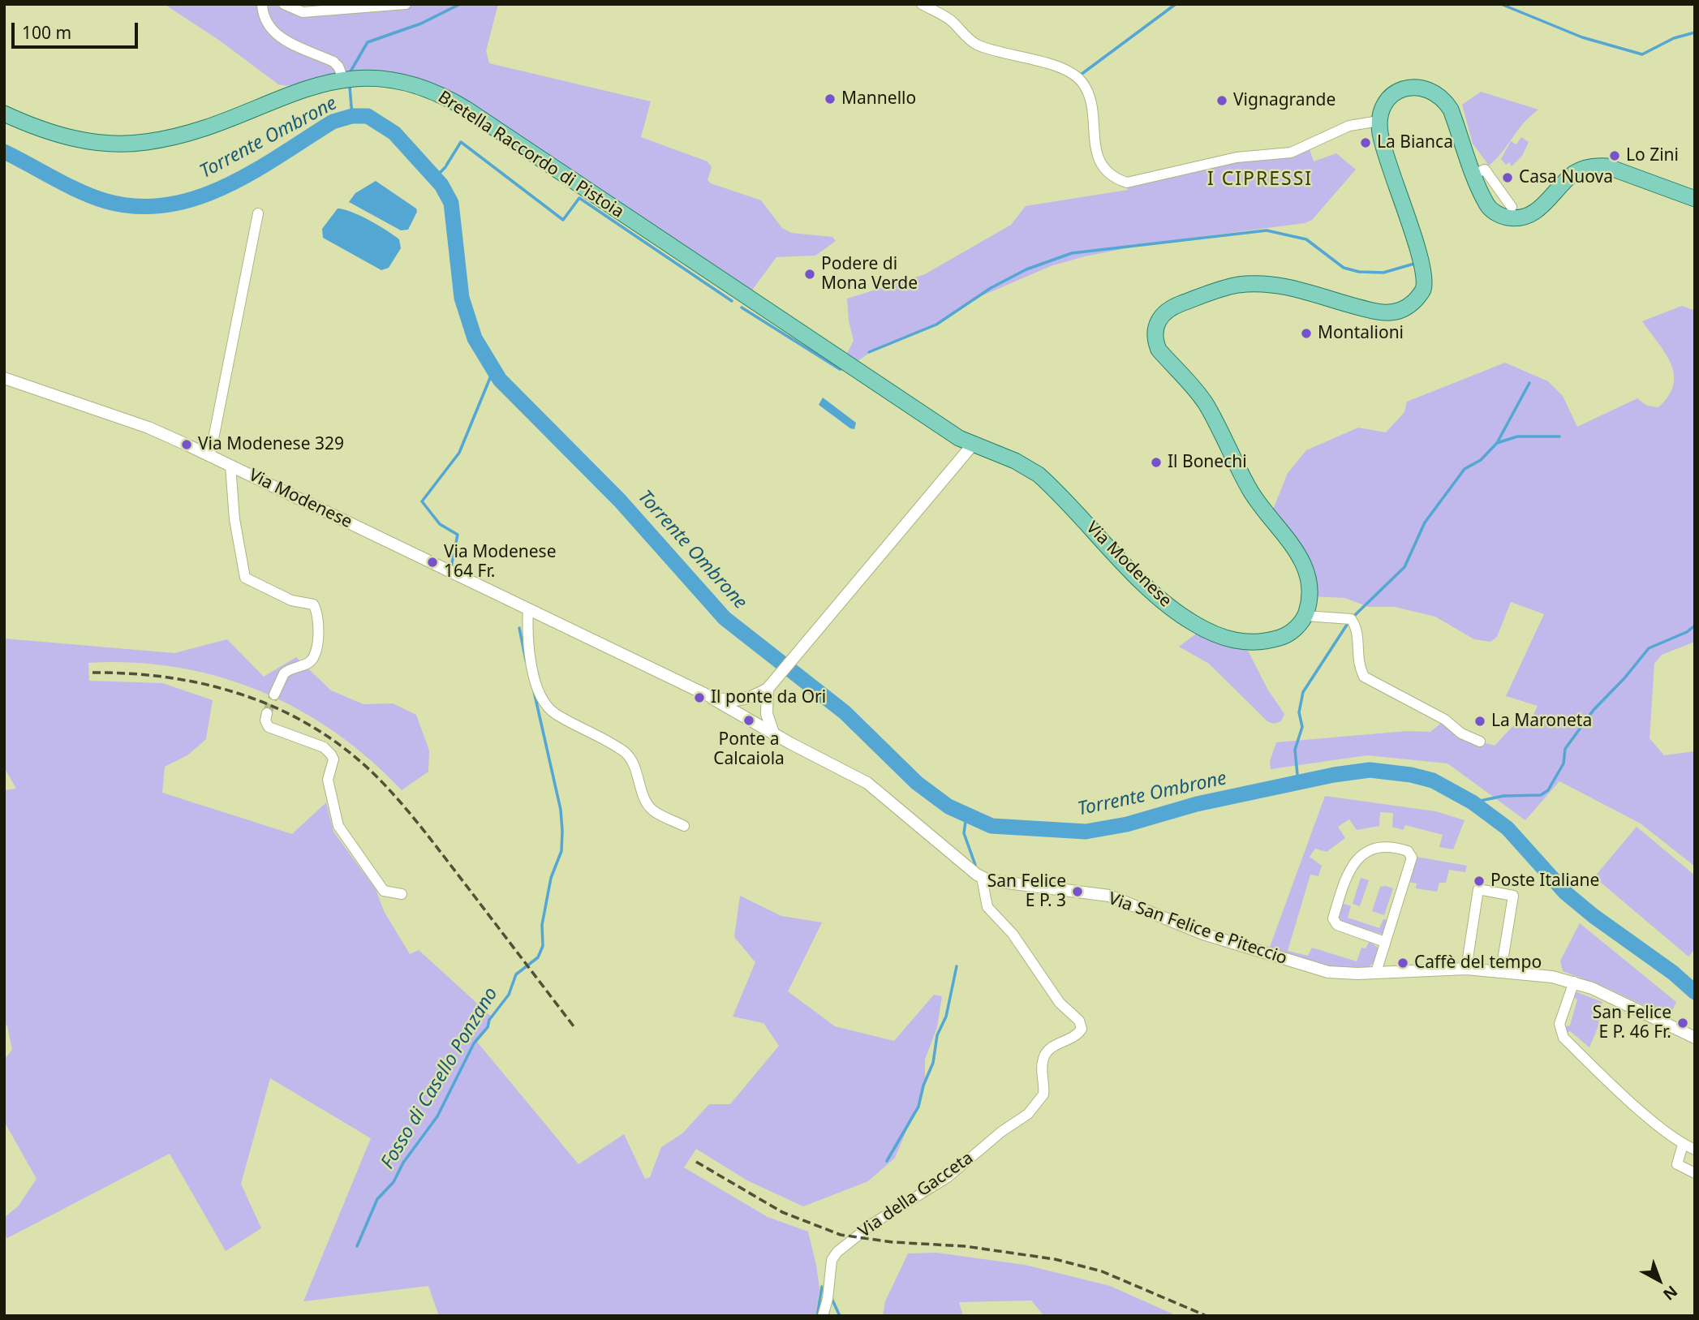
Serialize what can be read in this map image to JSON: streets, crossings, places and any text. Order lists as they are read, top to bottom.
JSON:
{
  "streets": {
    "main road": ["Bretella Raccordo di Pistoia", "Via Modenese"],
    "street": ["Via San Felice e Piteccio", "Via della Gacceta"]
  },
  "crossings": [
    ["Bretella Raccordo di Pistoia", "Via Modenese"],
    ["Via San Felice e Piteccio", "Via della Gacceta"]
  ],
  "districts": ["I CIPRESSI"],
  "water": ["Torrente Ombrone", "Fosso di Casello Ponzano"],
  "places": [
    "Mannello",
    "Vignagrande",
    "La Bianca",
    "Lo Zini",
    "Casa Nuova",
    "Podere di Mona Verde",
    "Montalioni",
    "Via Modenese 329",
    "Il Bonechi",
    "Via Modenese 164 Fr.",
    "Il ponte da Ori",
    "Ponte a Calcaiola",
    "La Maroneta",
    "Poste Italiane",
    "San Felice E P. 3",
    "Caffè del tempo",
    "San Felice E P. 46 Fr."
  ],
  "scale_bar": "100 m",
  "north": "bottom right"
}
